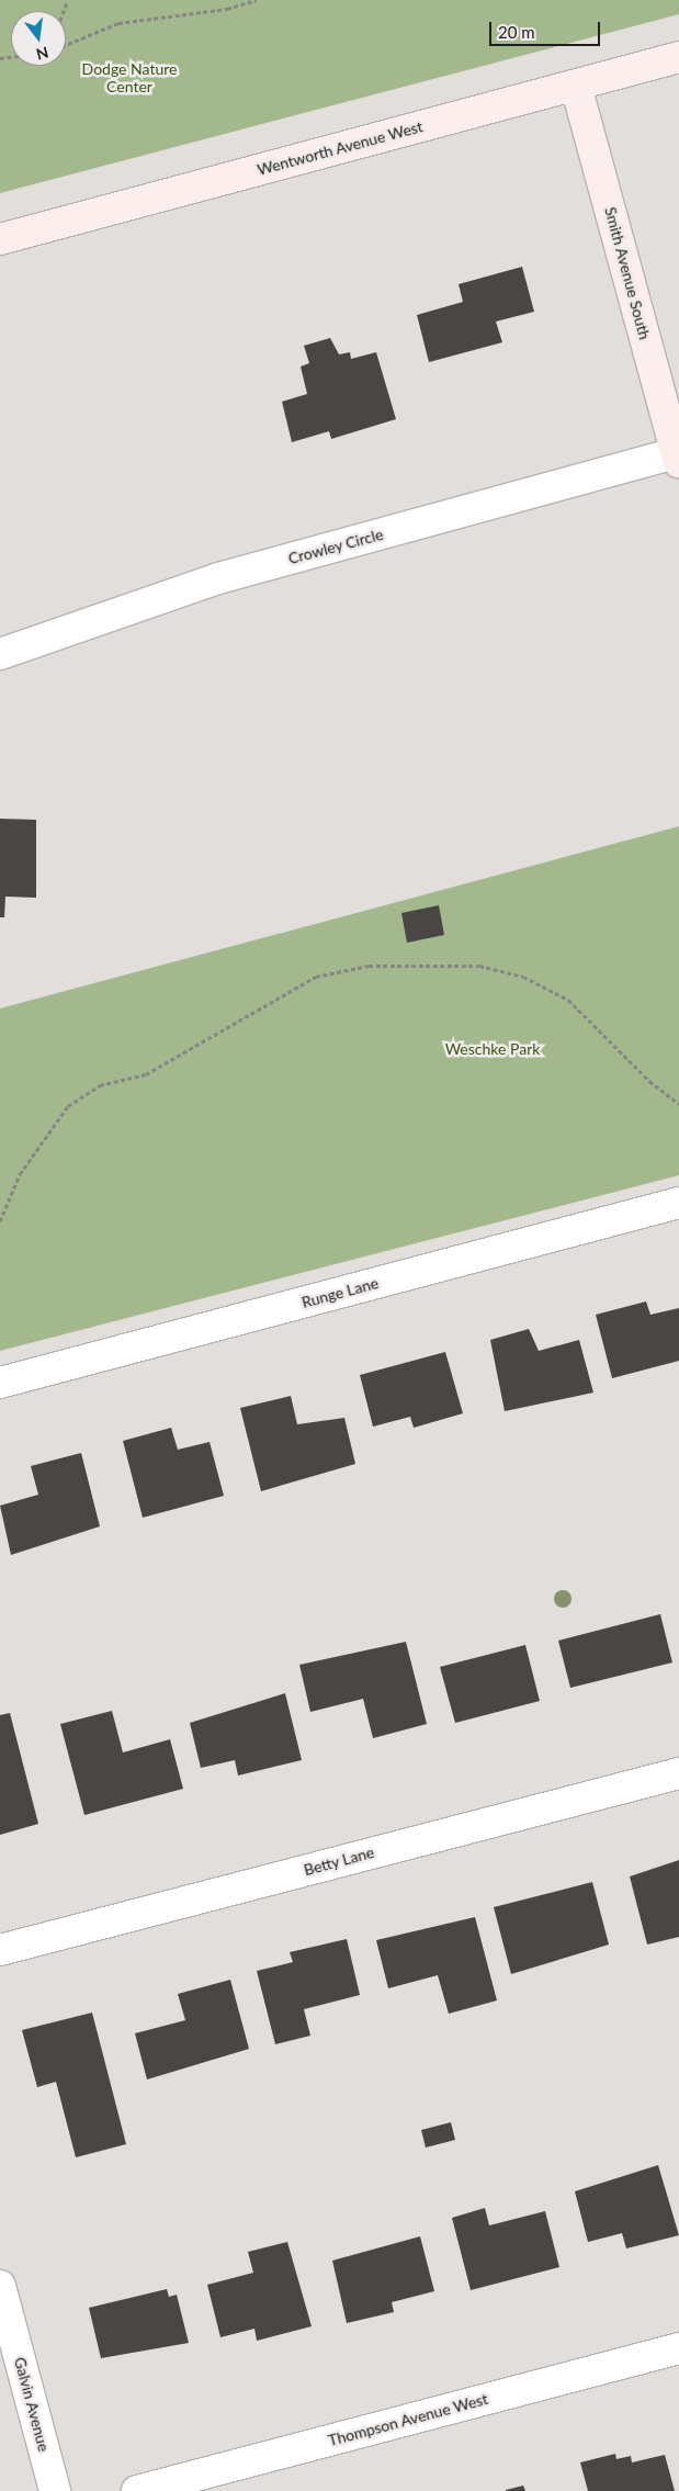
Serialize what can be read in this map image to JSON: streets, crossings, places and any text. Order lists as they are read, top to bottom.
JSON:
{
  "streets": {
    "street": [
      "Wentworth Avenue West",
      "Smith Avenue South",
      "Crowley Circle",
      "Runge Lane",
      "Betty Lane",
      "Galvin Avenue",
      "Thompson Avenue West"
    ]
  },
  "crossings": [
    ["Wentworth Avenue West", "Smith Avenue South"],
    ["Smith Avenue South", "Crowley Circle"]
  ],
  "parks": ["Dodge Nature Center", "Weschke Park"],
  "scale_bar": "20 m",
  "north": "bottom"
}
